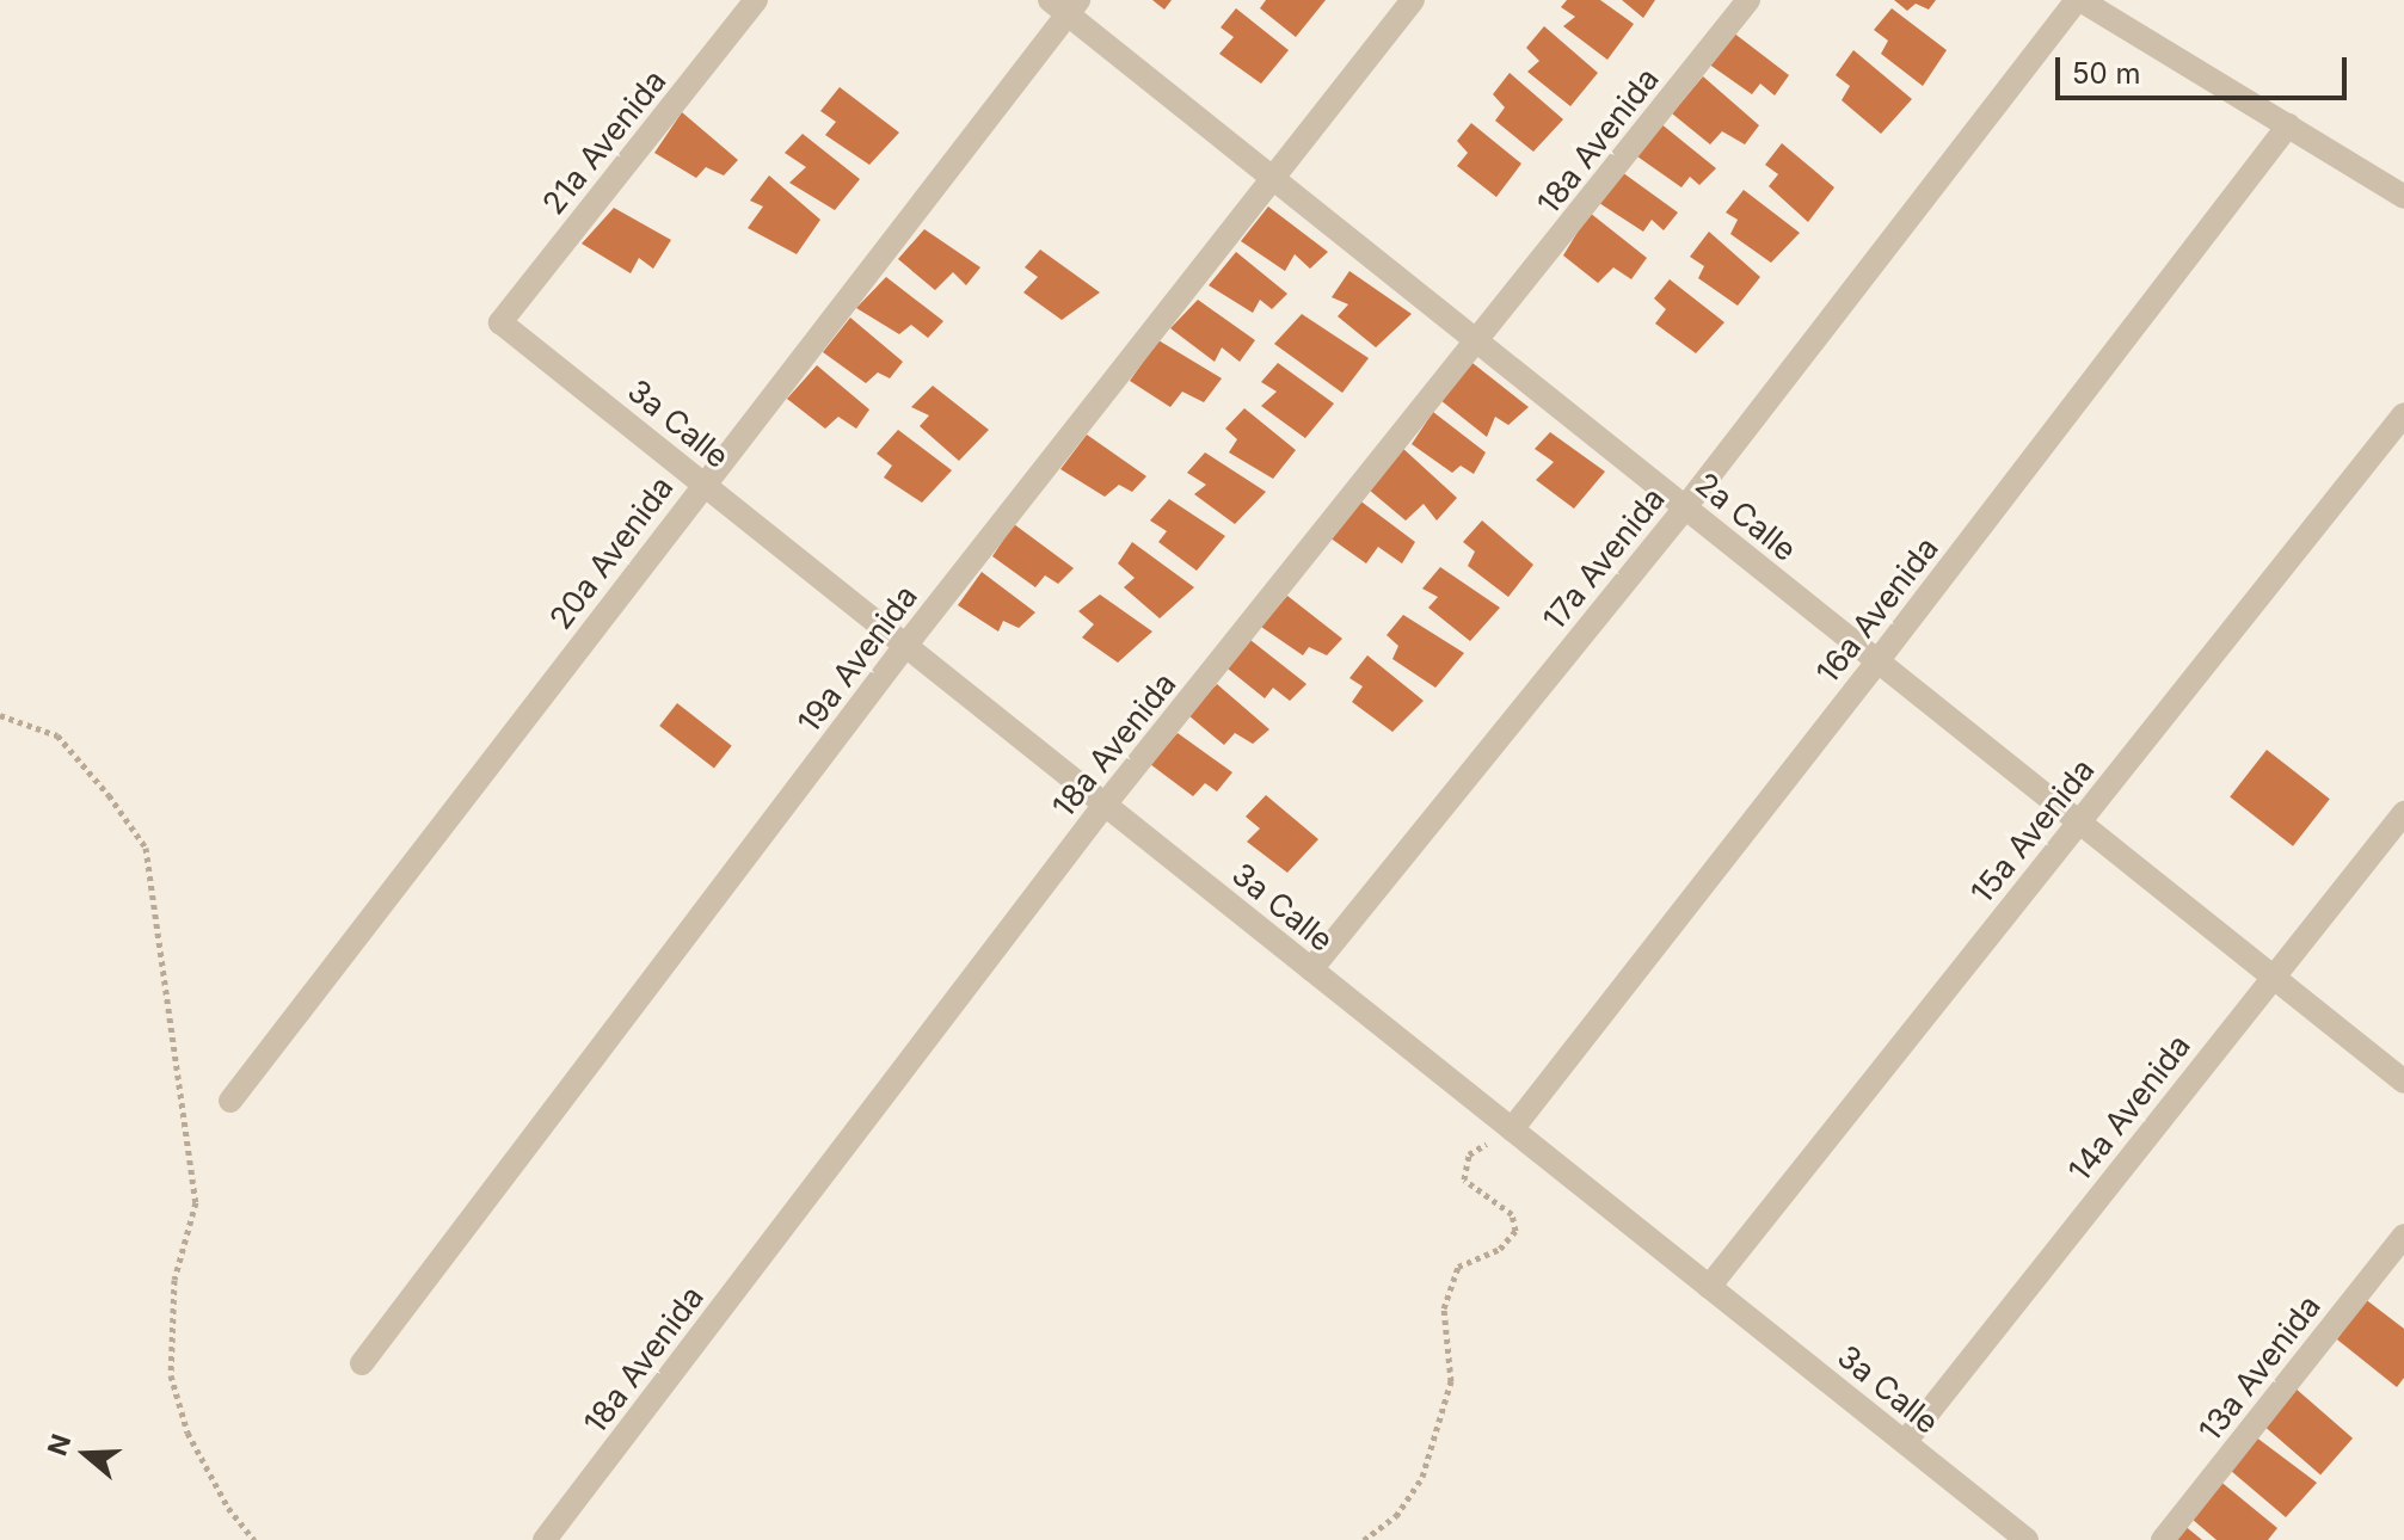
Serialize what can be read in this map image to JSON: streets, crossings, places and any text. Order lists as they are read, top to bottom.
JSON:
{
  "streets": {
    "street": [
      "18a Avenida",
      "21a Avenida",
      "3a Calle",
      "2a Calle",
      "20a Avenida",
      "17a Avenida",
      "16a Avenida",
      "19a Avenida",
      "15a Avenida",
      "14a Avenida",
      "13a Avenida"
    ]
  },
  "crossings": [
    ["18a Avenida", "3a Calle"],
    ["18a Avenida", "2a Calle"],
    ["21a Avenida", "3a Calle"],
    ["3a Calle", "20a Avenida"],
    ["3a Calle", "17a Avenida"],
    ["3a Calle", "16a Avenida"],
    ["3a Calle", "19a Avenida"],
    ["3a Calle", "15a Avenida"],
    ["3a Calle", "14a Avenida"],
    ["2a Calle", "20a Avenida"],
    ["2a Calle", "17a Avenida"],
    ["2a Calle", "16a Avenida"],
    ["2a Calle", "19a Avenida"],
    ["2a Calle", "15a Avenida"],
    ["2a Calle", "14a Avenida"]
  ],
  "scale_bar": "50 m",
  "north": "left"
}
